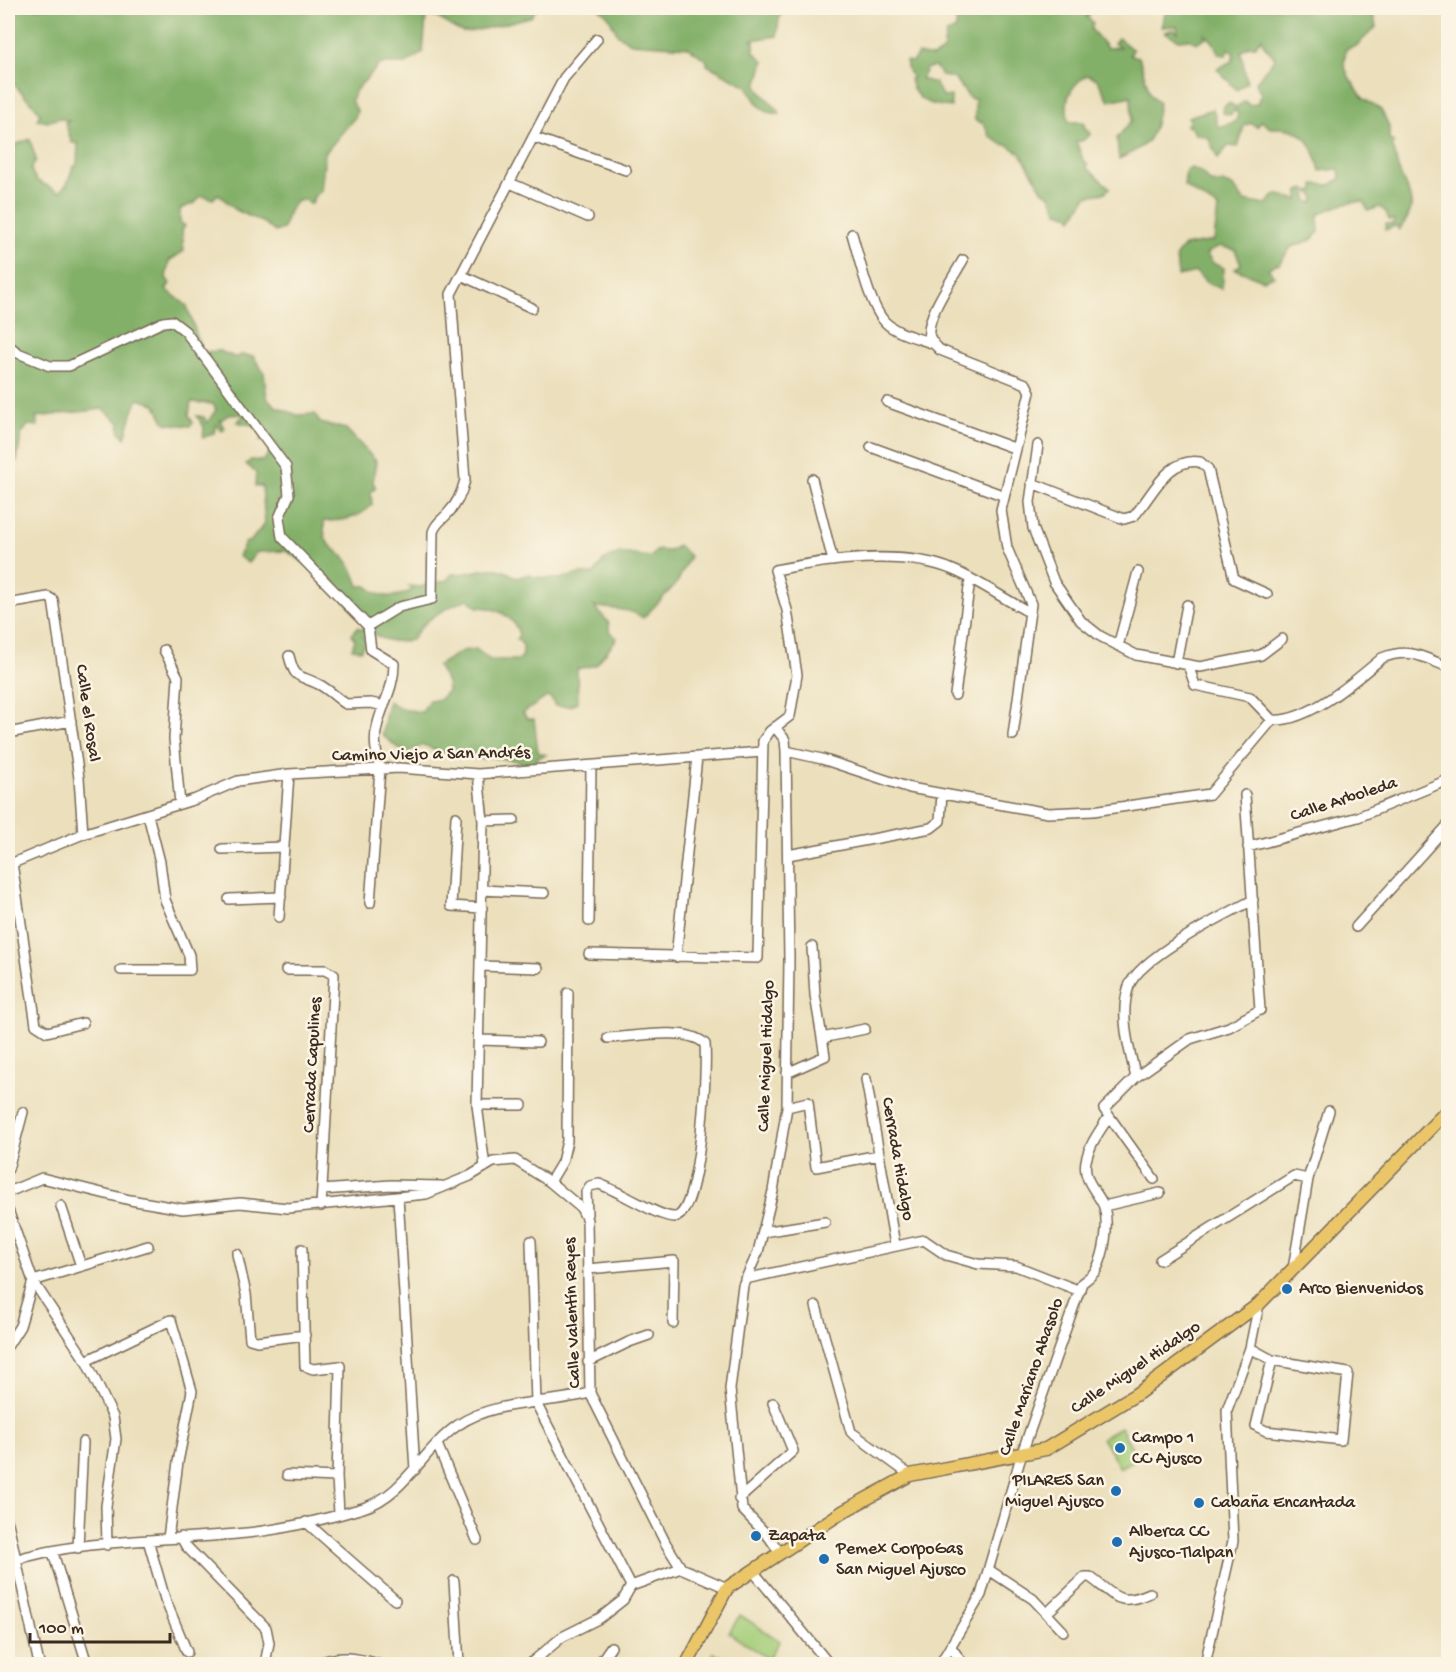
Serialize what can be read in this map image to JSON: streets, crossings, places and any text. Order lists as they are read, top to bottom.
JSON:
{
  "streets": {
    "main road": ["Calle Miguel Hidalgo"],
    "street": [
      "Calle el Rosal",
      "Camino Viejo a San Andrés",
      "Calle Arboleda",
      "Cerrada Capulines",
      "Cerrada Hidalgo",
      "Calle Valentín Reyes",
      "Calle Mariano Abasolo"
    ]
  },
  "crossings": [
    ["Calle el Rosal", "Camino Viejo a San Andrés"],
    ["Calle Miguel Hidalgo", "Calle Mariano Abasolo"],
    ["Cerrada Capulines", "Calle Valentín Reyes"]
  ],
  "places": [
    "Arco Bienvenidos",
    "Campo 1 CC Ajusco",
    "PILARES San Miguel Ajusco",
    "Cabaña Encantada",
    "Zapata",
    "Alberca CC Ajusco-Tlalpan",
    "Pemex CorpoGas San Miguel Ajusco"
  ],
  "scale_bar": "100 m"
}
